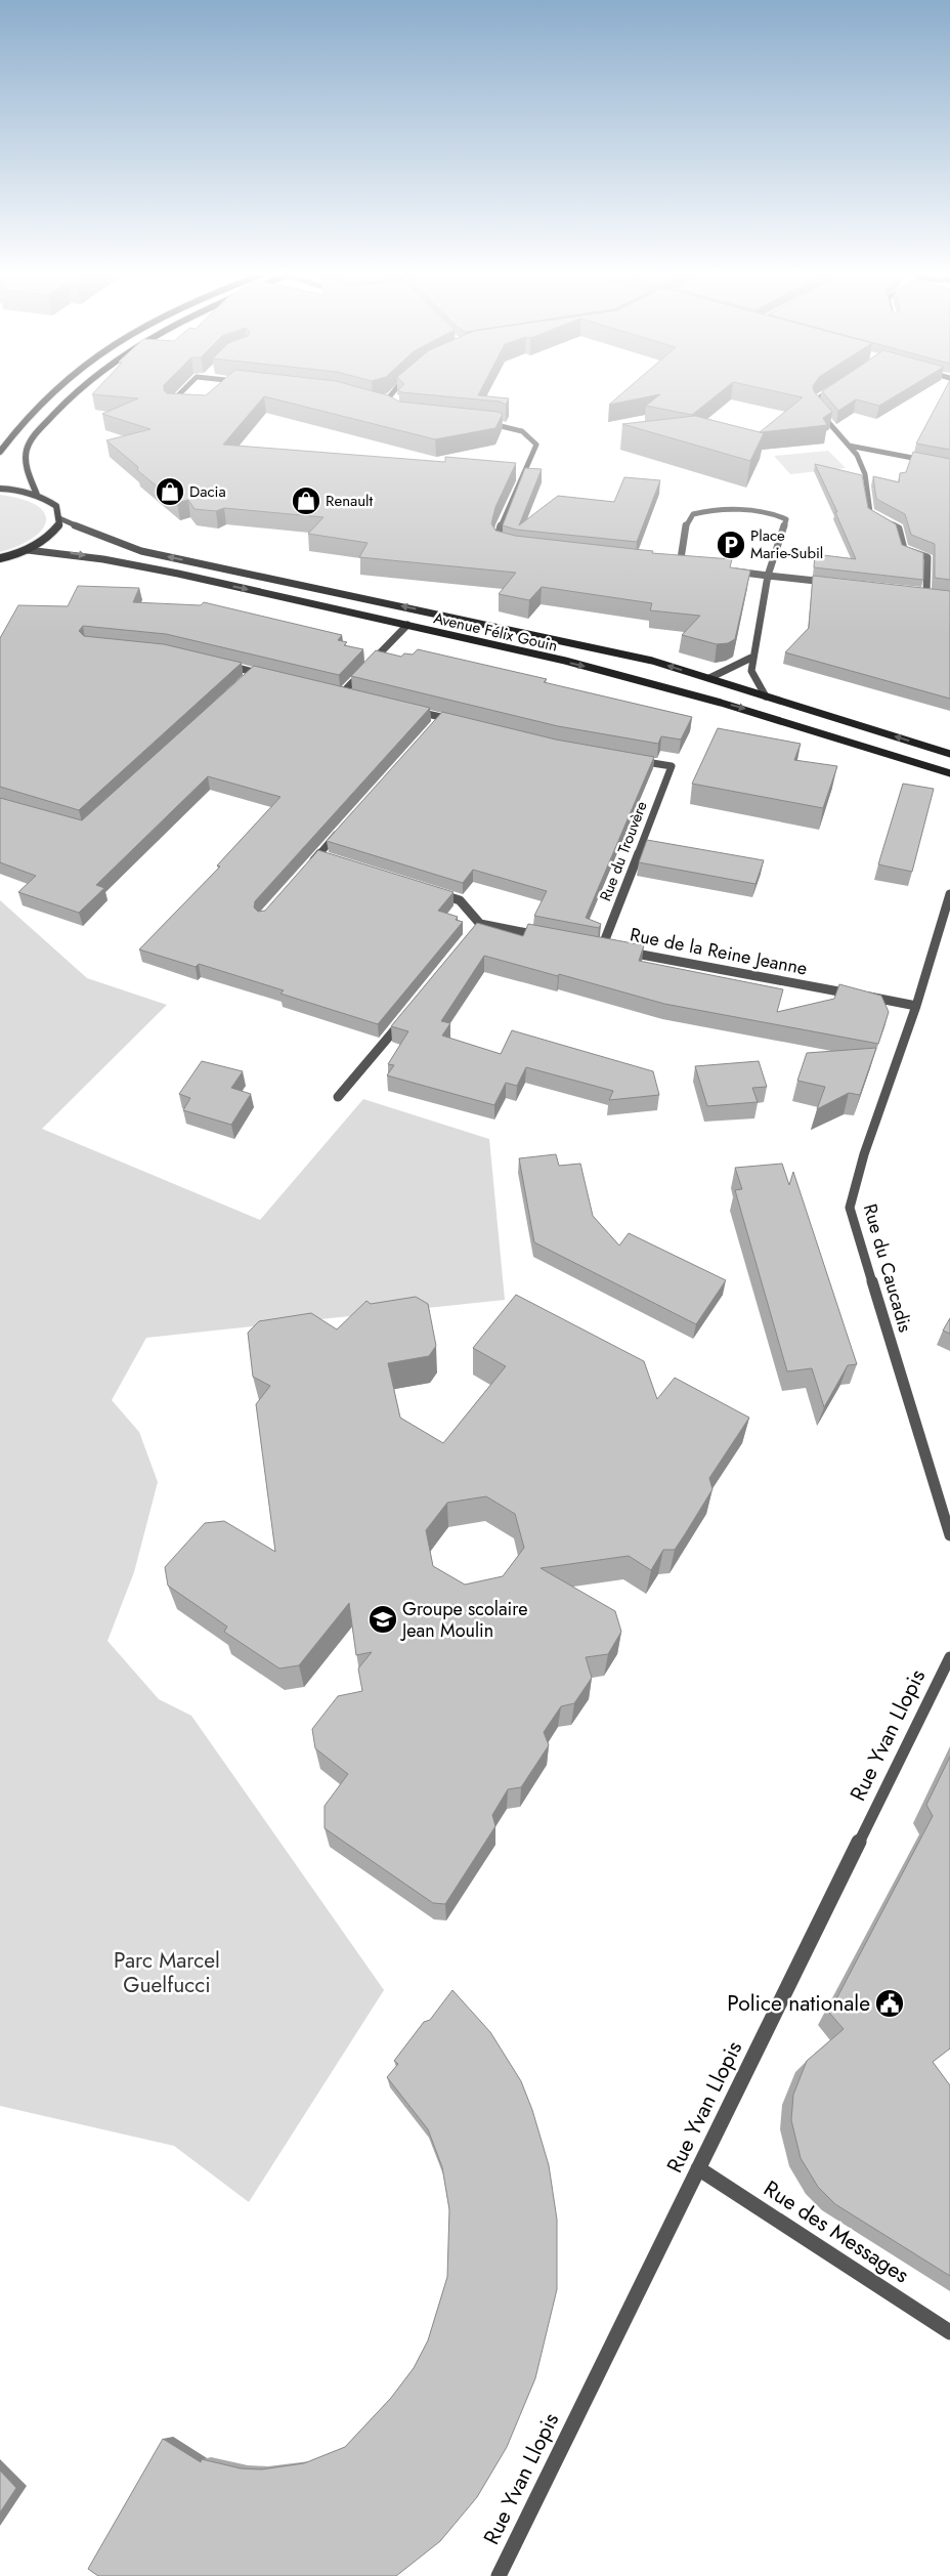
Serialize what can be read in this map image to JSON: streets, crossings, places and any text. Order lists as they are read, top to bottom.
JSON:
{
  "streets": {
    "main road": ["Avenue Félix Gouin"],
    "street": [
      "Rue du Trouvère",
      "Rue de la Reine Jeanne",
      "Rue du Caucadis",
      "Rue Yvan Llopis",
      "Rue des Messages"
    ]
  },
  "crossings": [
    ["Rue du Trouvère", "Rue de la Reine Jeanne"],
    ["Rue de la Reine Jeanne", "Rue du Caucadis"],
    ["Rue Yvan Llopis", "Rue des Messages"]
  ],
  "parks": ["Parc Marcel Guelfucci"],
  "places": {
    "shop": ["Dacia", "Renault"],
    "parking": ["Place Marie-Subil"],
    "school or university": ["Groupe scolaire Jean Moulin"],
    "public building": ["Police nationale"]
  }
}
